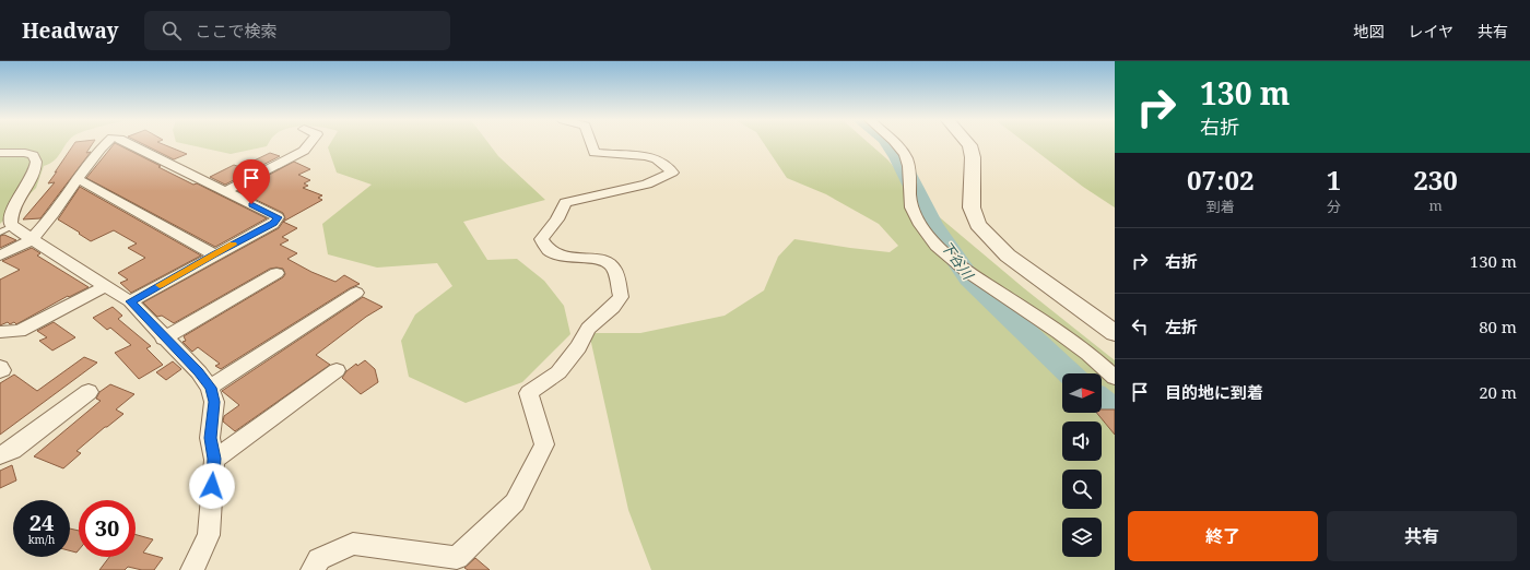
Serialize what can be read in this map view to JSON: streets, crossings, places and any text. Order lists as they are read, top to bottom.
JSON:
{
  "water": ["下谷川"],
  "north": "right",
  "page": {
    "header": "Headway",
    "search": "ここで検索",
    "nav": ["地図", "レイヤ", "共有"],
    "turn": ["130 m", "右折"],
    "eta": [
      "07:02",
      "到着",
      "1",
      "分",
      "230",
      "m"
    ],
    "list": [
      {
        "name": "右折",
        "value": "130 m"
      },
      {
        "name": "左折",
        "value": "80 m"
      },
      {
        "name": "目的地に到着",
        "value": "20 m"
      }
    ],
    "speed": "24 km/h",
    "limit": "30",
    "buttons": ["終了", "共有"]
  }
}
